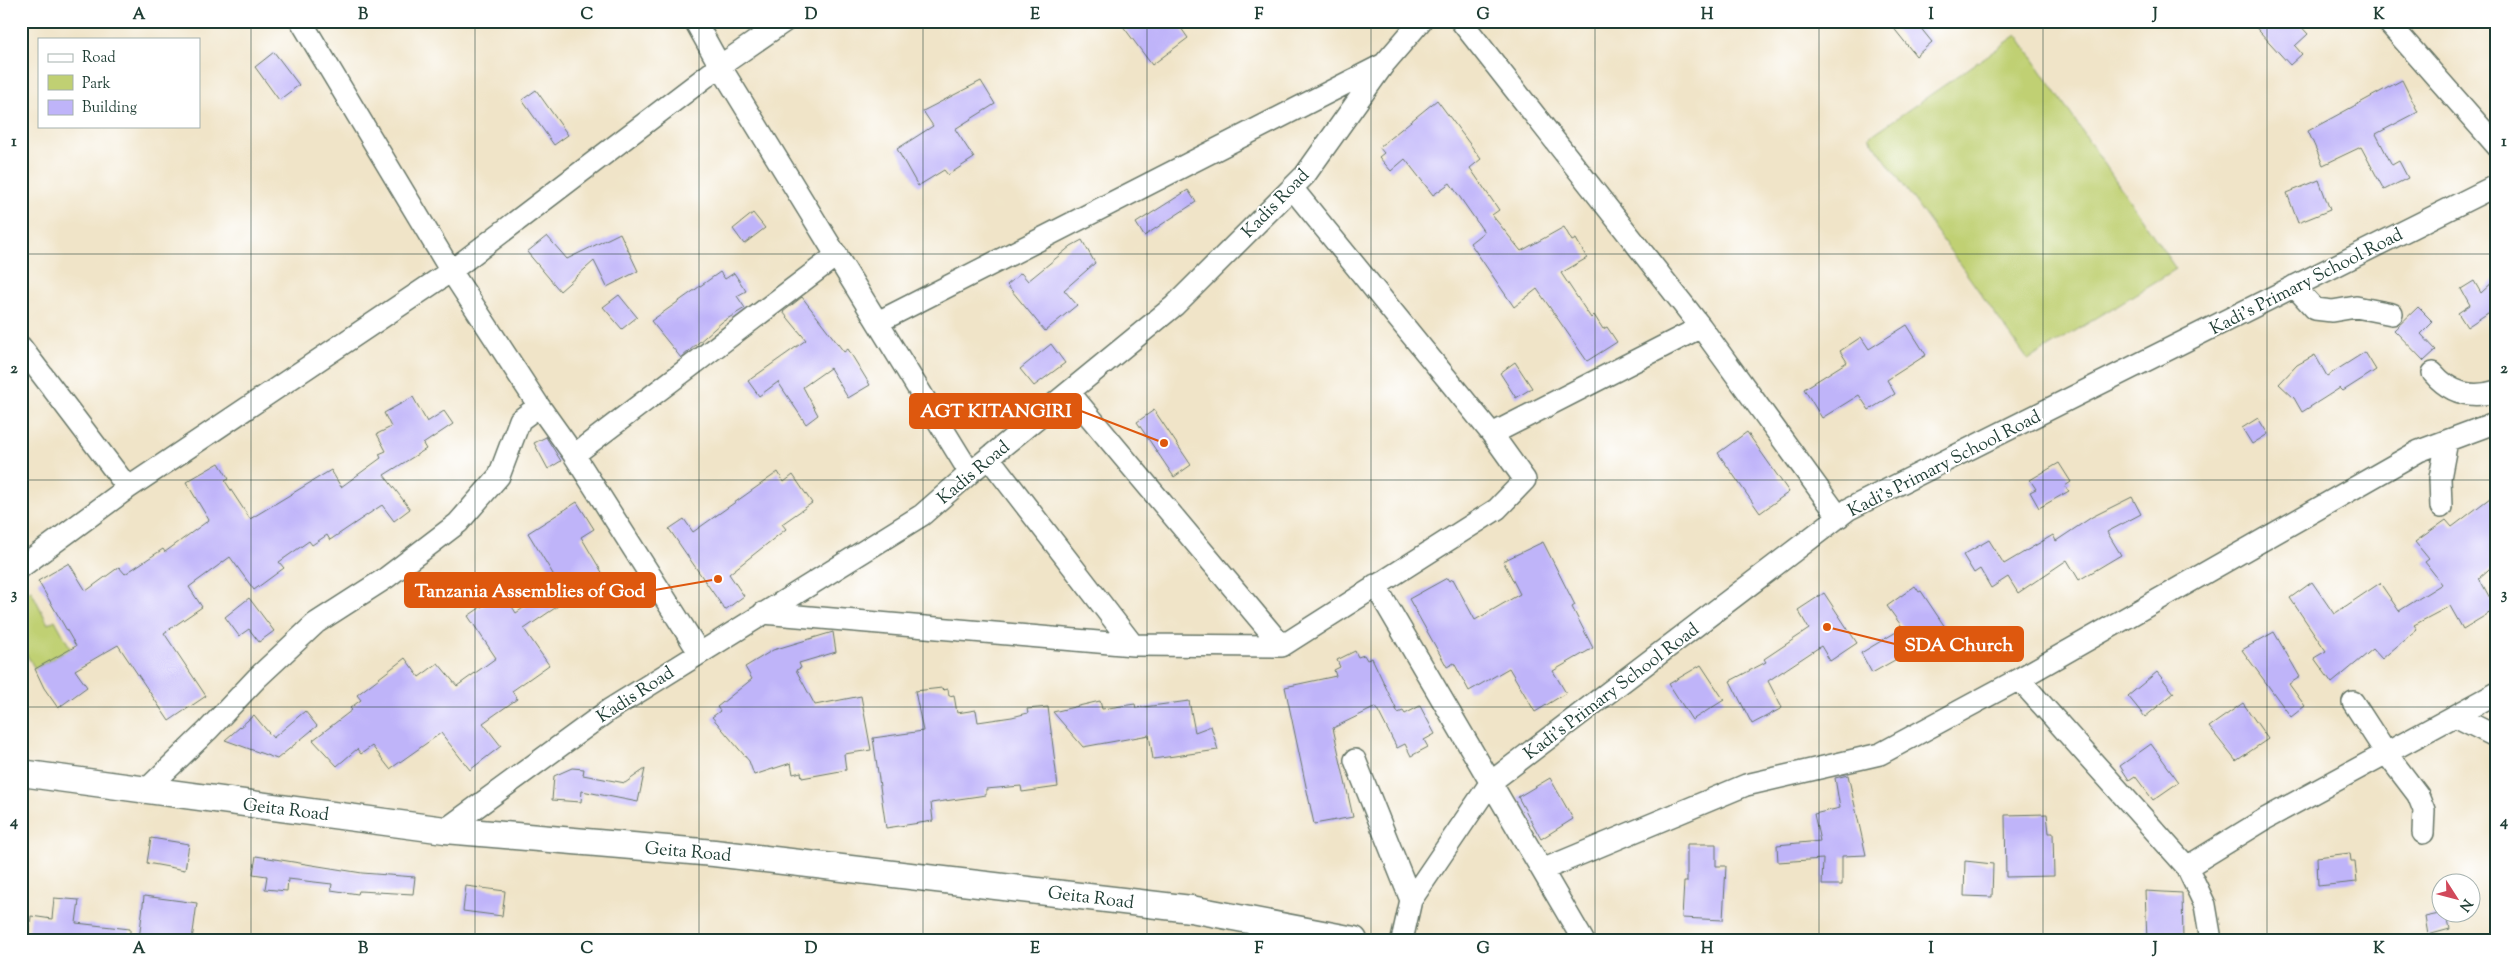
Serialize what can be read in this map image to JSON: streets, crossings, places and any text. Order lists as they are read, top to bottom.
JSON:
{
  "streets": {
    "main road": ["Geita Road"],
    "street": ["Kadis Road", "Kadi's Primary School Road"]
  },
  "crossings": [
    ["Kadis Road", "Geita Road"]
  ],
  "places": ["AGT KITANGIRI", "Tanzania Assemblies of God", "SDA Church"],
  "legend": ["Road", "Park", "Building"],
  "north": "bottom right",
  "grid": {
    "columns": [
      "A",
      "B",
      "C",
      "D",
      "E",
      "F",
      "G",
      "H",
      "I",
      "J",
      "K"
    ],
    "rows": [
      "1",
      "2",
      "3",
      "4"
    ]
  }
}
